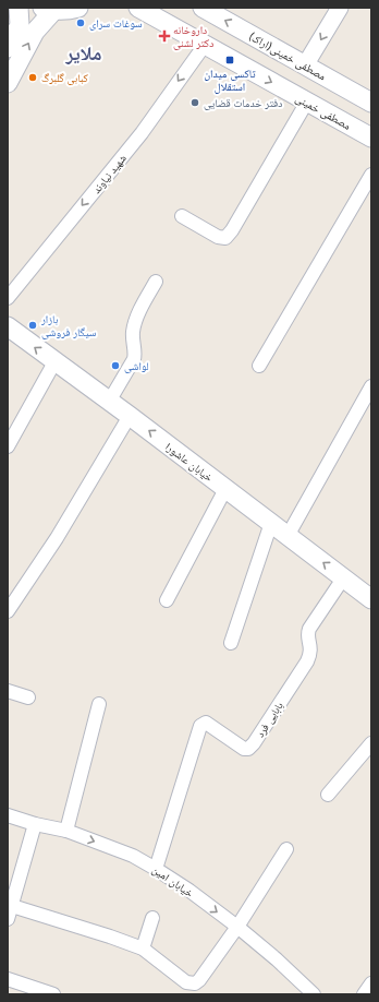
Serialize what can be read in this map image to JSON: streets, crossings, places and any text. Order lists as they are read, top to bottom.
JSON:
{
  "streets": {
    "main road": ["مصطفی خمینی(اراک)", "مصطفی خمینی", "خیابان عاشورا"],
    "street": ["شهید نیاوند", "بابایی فرد", "خیابان امین"]
  },
  "crossings": [
    ["مصطفی خمینی", "شهید نیاوند"],
    ["خیابان عاشورا", "بابایی فرد"],
    ["بابایی فرد", "خیابان امین"]
  ],
  "one_way": [
    "مصطفی خمینی(اراک)",
    "مصطفی خمینی",
    "شهید نیاوند",
    "خیابان عاشورا"
  ],
  "districts": ["ملایر"],
  "places": {
    "other": [
      "سوغات سرای",
      "کبابی گلبرگ",
      "دفتر خدمات قضایی",
      "بازار سیگار فروشی",
      "لواشی"
    ],
    "health": ["داروخانه دکتر لشنی"],
    "transit": ["تاکسی میدان استقلال"]
  }
}
